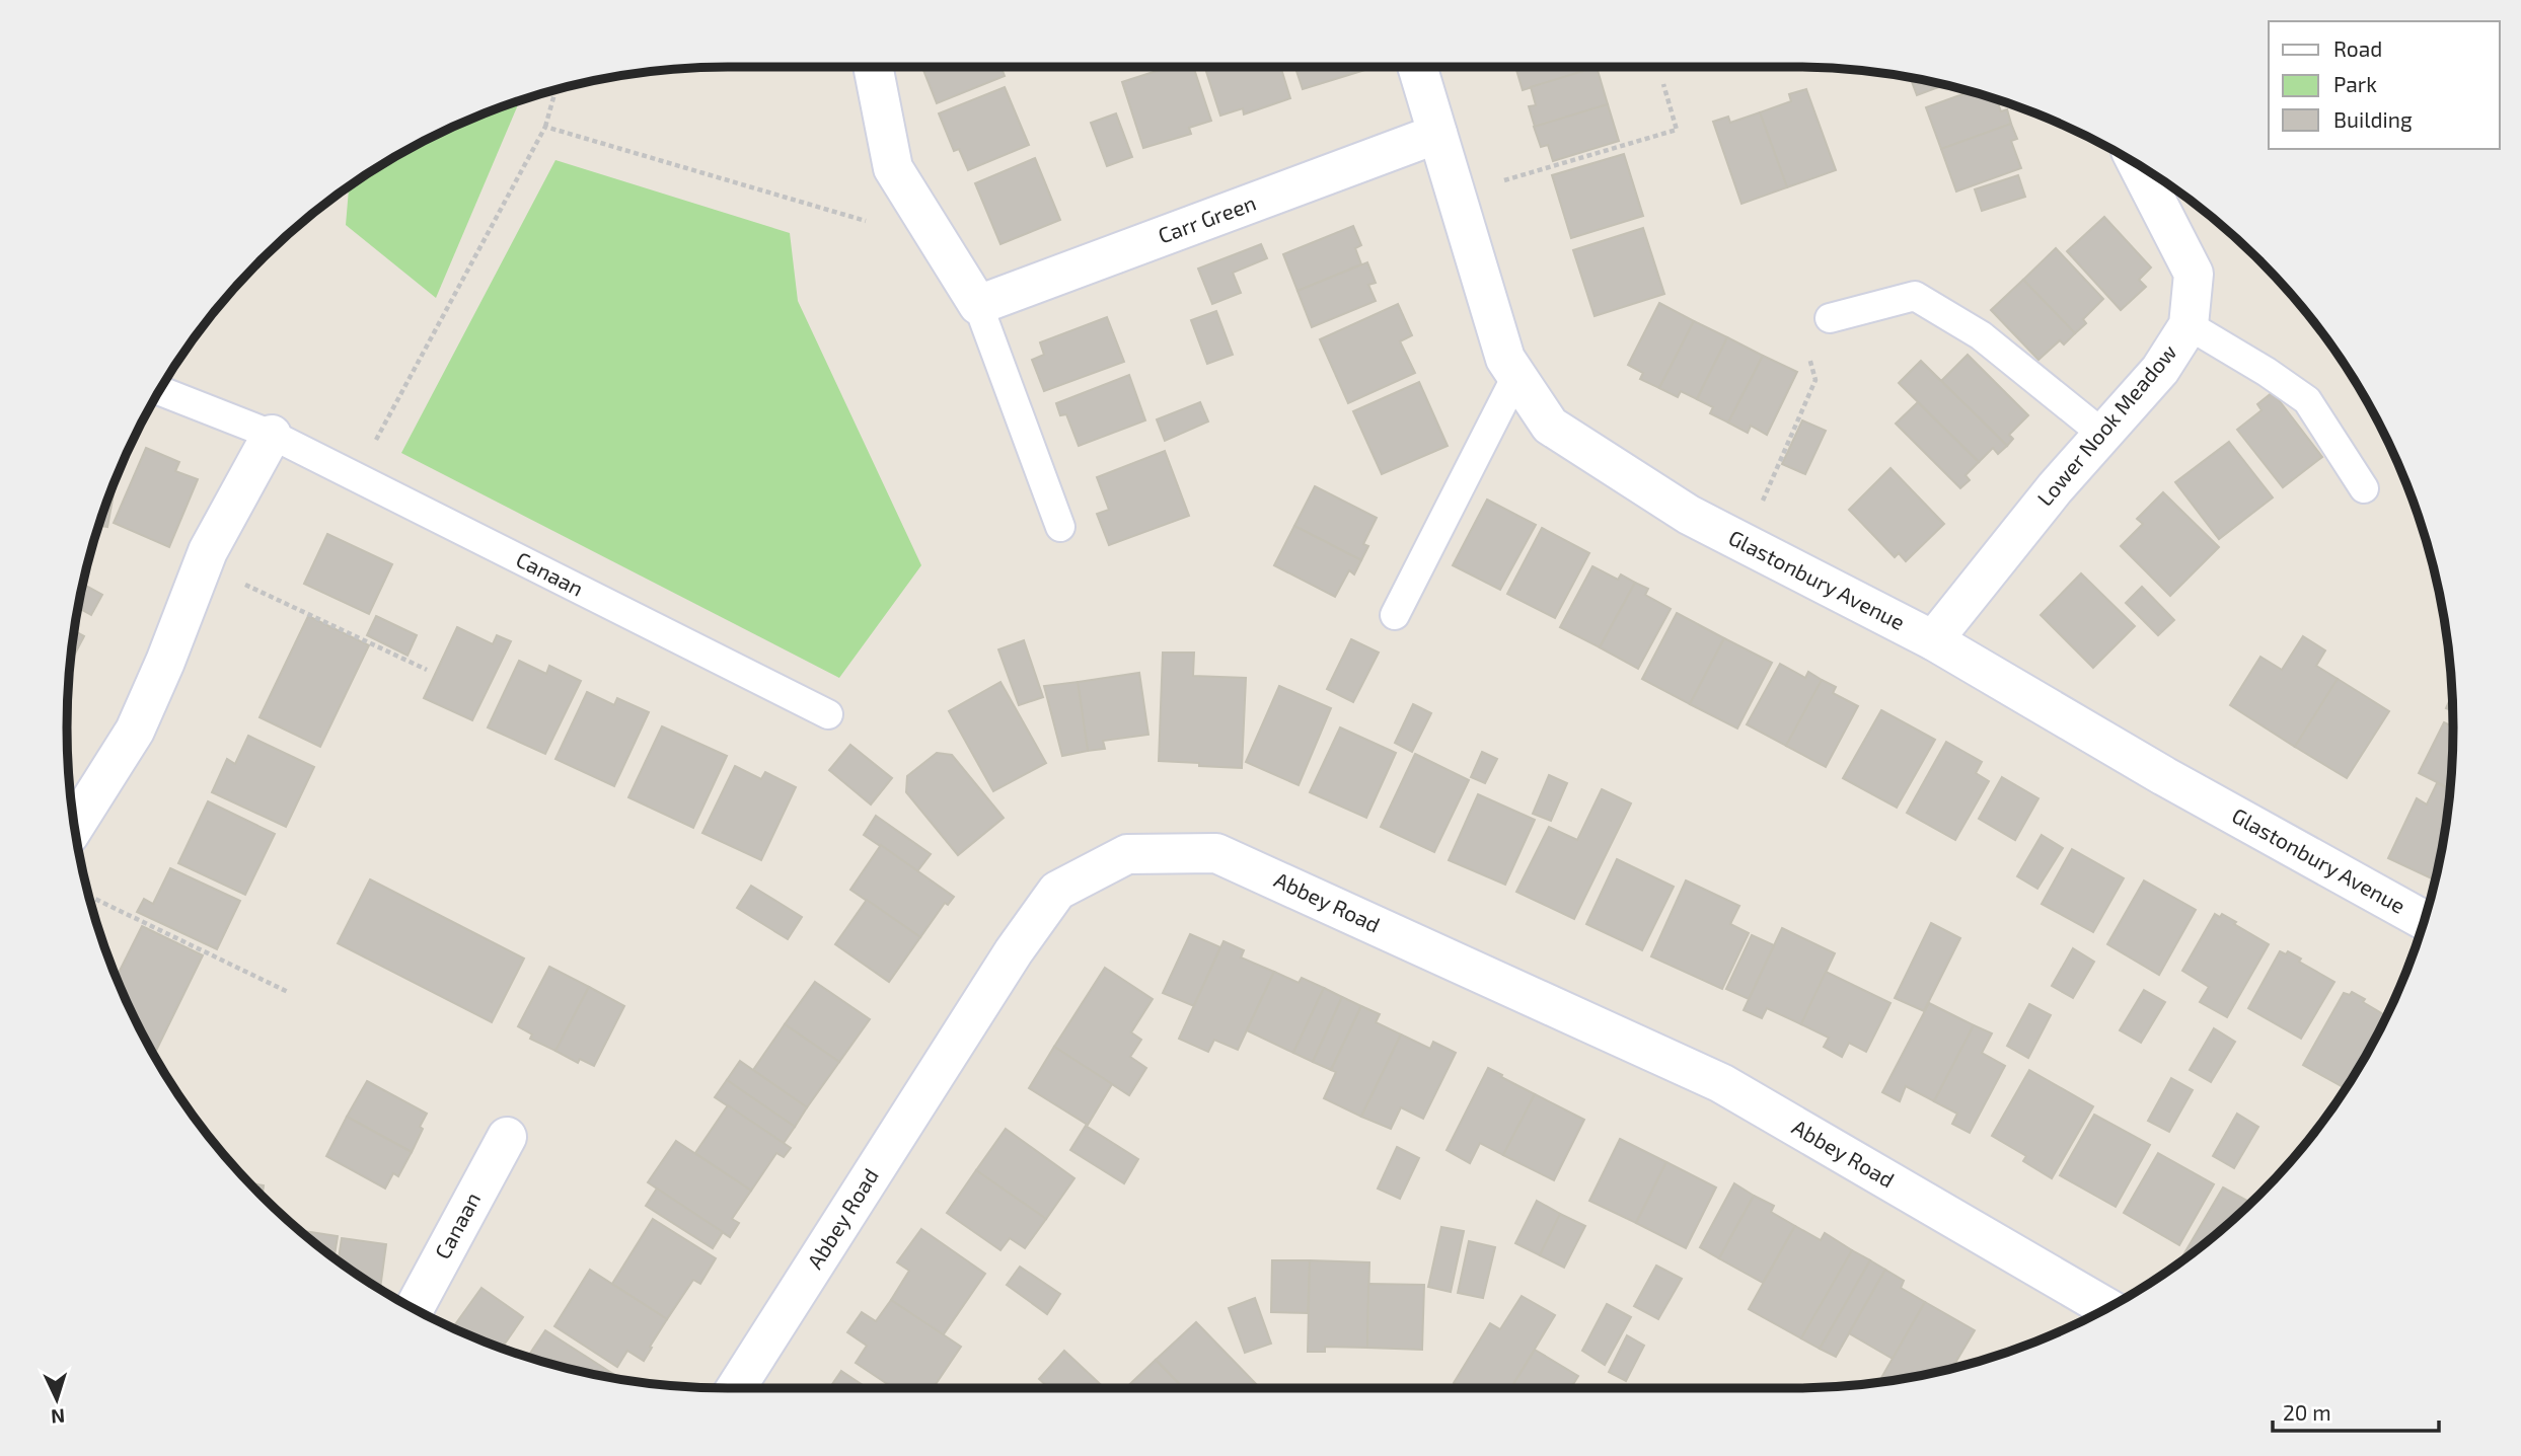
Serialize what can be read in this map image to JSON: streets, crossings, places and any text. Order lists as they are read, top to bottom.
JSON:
{
  "streets": {
    "street": [
      "Carr Green",
      "Lower Nook Meadow",
      "Canaan",
      "Glastonbury Avenue",
      "Abbey Road"
    ]
  },
  "crossings": [
    ["Carr Green", "Glastonbury Avenue"],
    ["Lower Nook Meadow", "Glastonbury Avenue"]
  ],
  "legend": ["Road", "Park", "Building"],
  "scale_bar": "20 m",
  "north": "bottom"
}
